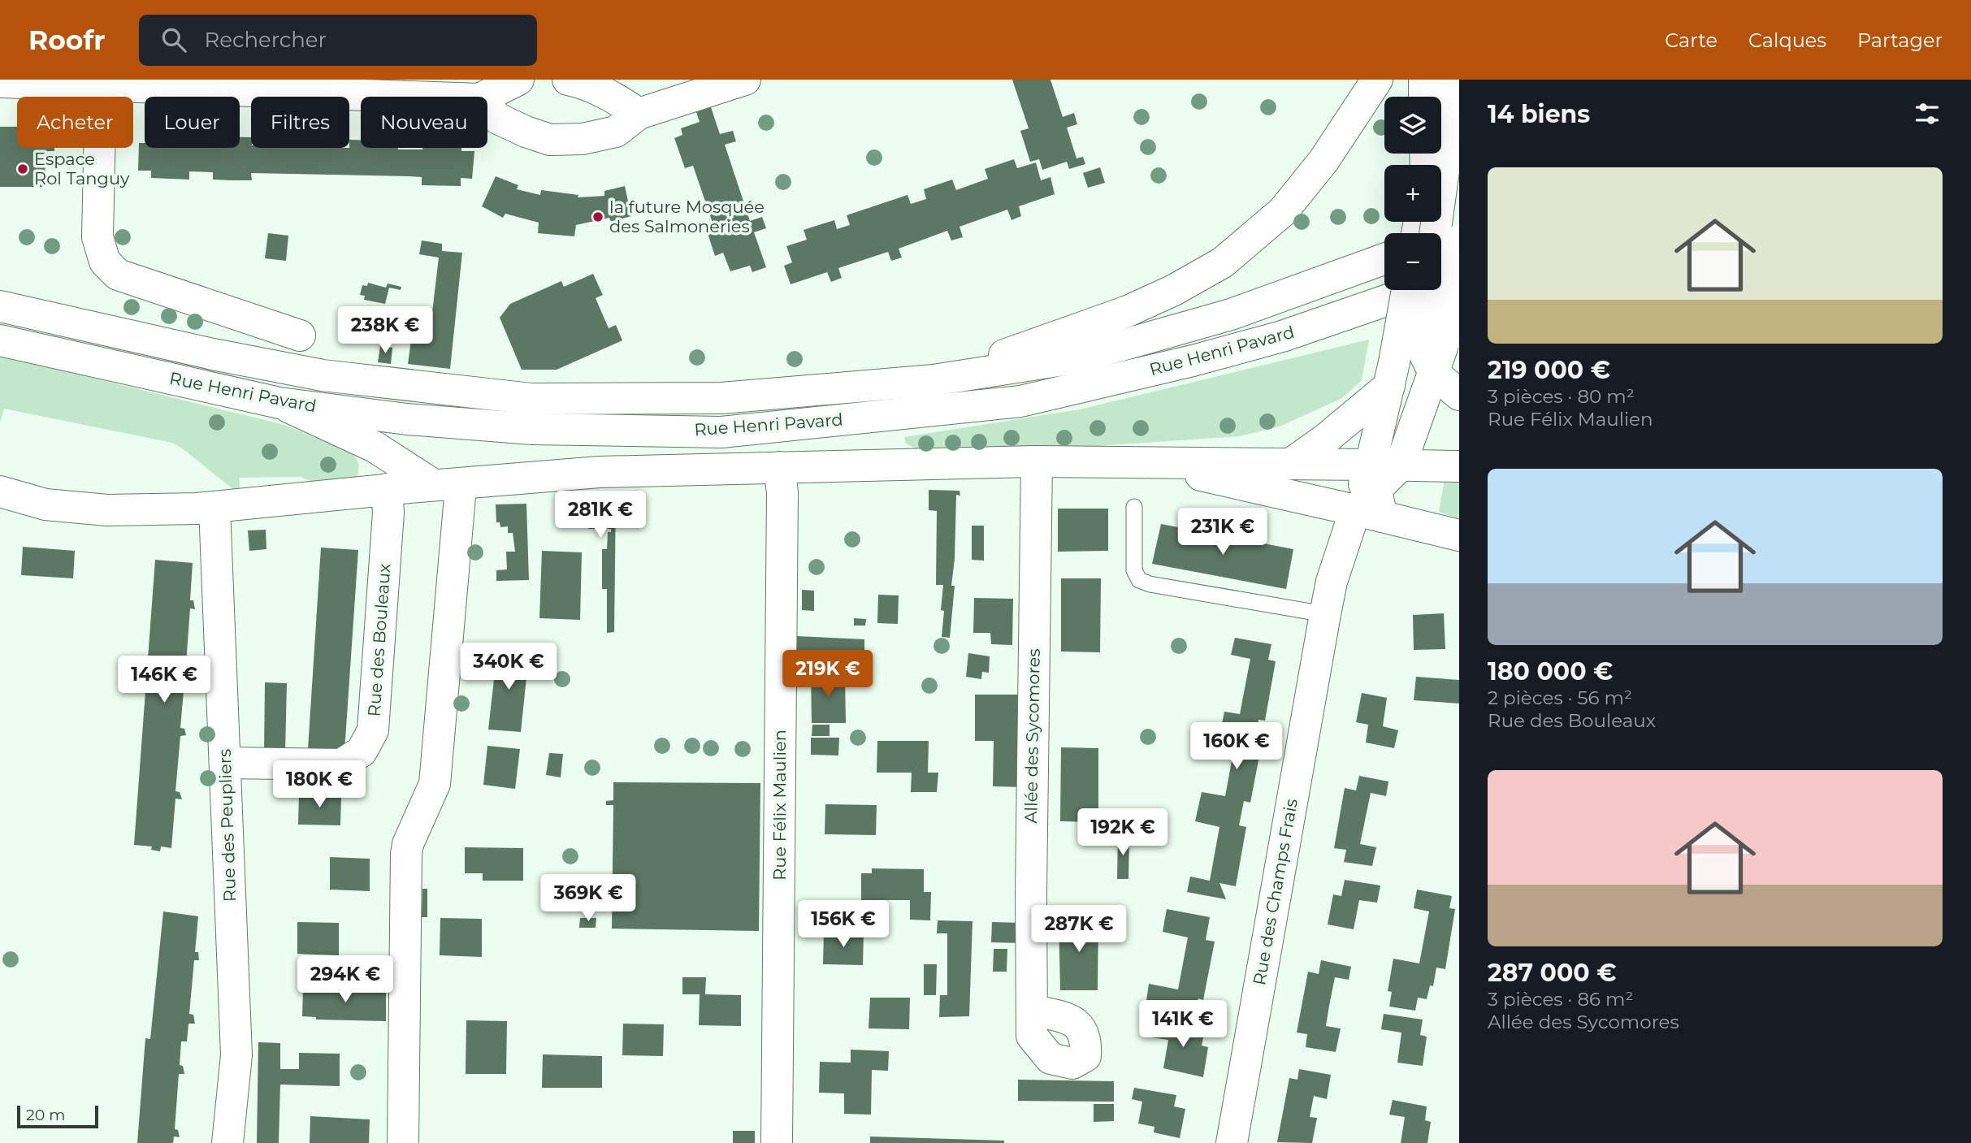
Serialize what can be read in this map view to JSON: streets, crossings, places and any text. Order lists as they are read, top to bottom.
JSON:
{
  "streets": {
    "street": [
      "Rue Henri Pavard",
      "Rue des Bouleaux",
      "Allée des Sycomores",
      "Rue Félix Maulien",
      "Rue des Peupliers",
      "Rue des Champs Frais"
    ]
  },
  "crossings": [
    ["Rue des Bouleaux", "Rue des Peupliers"]
  ],
  "places": ["Espace Rol Tanguy", "la future Mosquée des Salmoneries"],
  "scale_bar": "20 m",
  "page": {
    "header": "Roofr",
    "search": "Rechercher",
    "nav": ["Carte", "Calques", "Partager"],
    "heading": "14 biens",
    "map_buttons": ["+", "−"],
    "chip": [
      "Acheter",
      "Louer",
      "Filtres",
      "Nouveau"
    ],
    "list": [
      {
        "name": "219 000 €",
        "note": "3 pièces · 80 m² · Rue Félix Maulien"
      },
      {
        "name": "180 000 €",
        "note": "2 pièces · 56 m² · Rue des Bouleaux"
      },
      {
        "name": "287 000 €",
        "note": "3 pièces · 86 m² · Allée des Sycomores"
      }
    ],
    "price": [
      "238K €",
      "281K €",
      "231K €",
      "340K €",
      "219K €",
      "146K €",
      "160K €",
      "180K €",
      "192K €",
      "369K €",
      "156K €",
      "287K €",
      "294K €",
      "141K €"
    ],
    "scale": "20 m"
  }
}
